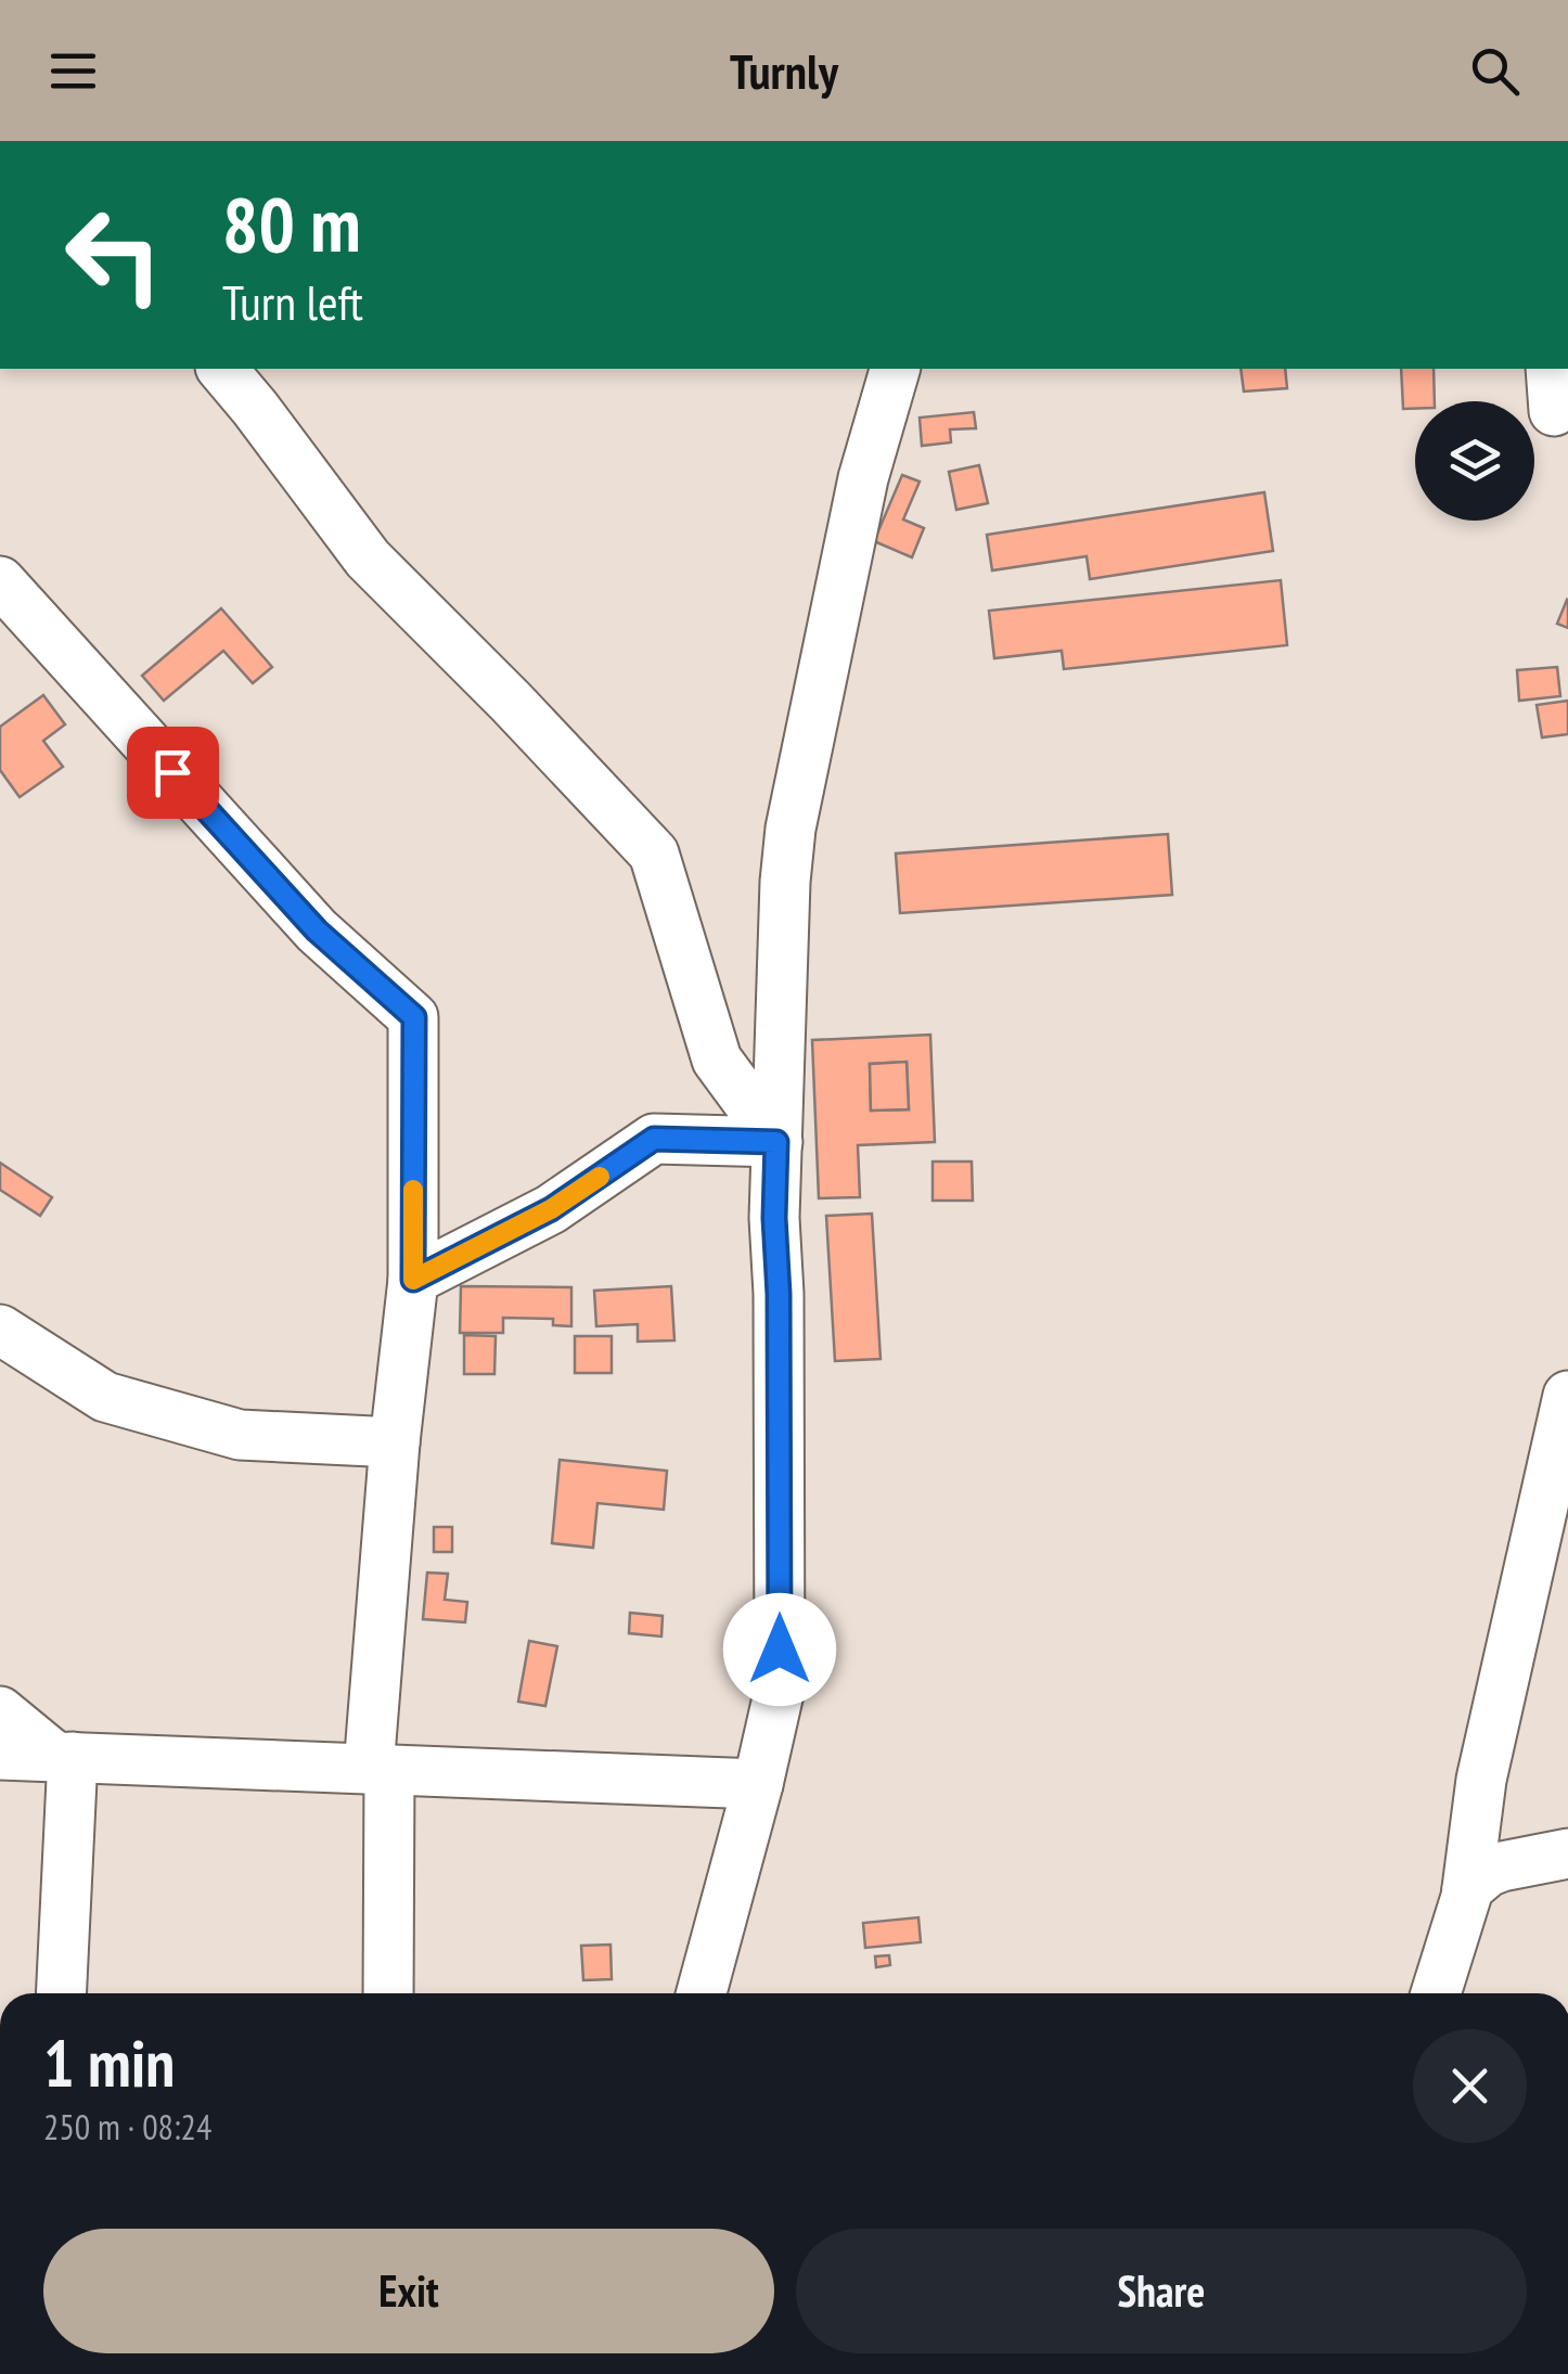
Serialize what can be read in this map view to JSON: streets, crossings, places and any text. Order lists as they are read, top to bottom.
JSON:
{
  "page": {
    "header": "Turnly",
    "turn": ["80 m", "Turn left"],
    "heading": ["1 min", "250 m · 08:24"],
    "buttons": ["Exit", "Share"]
  }
}
